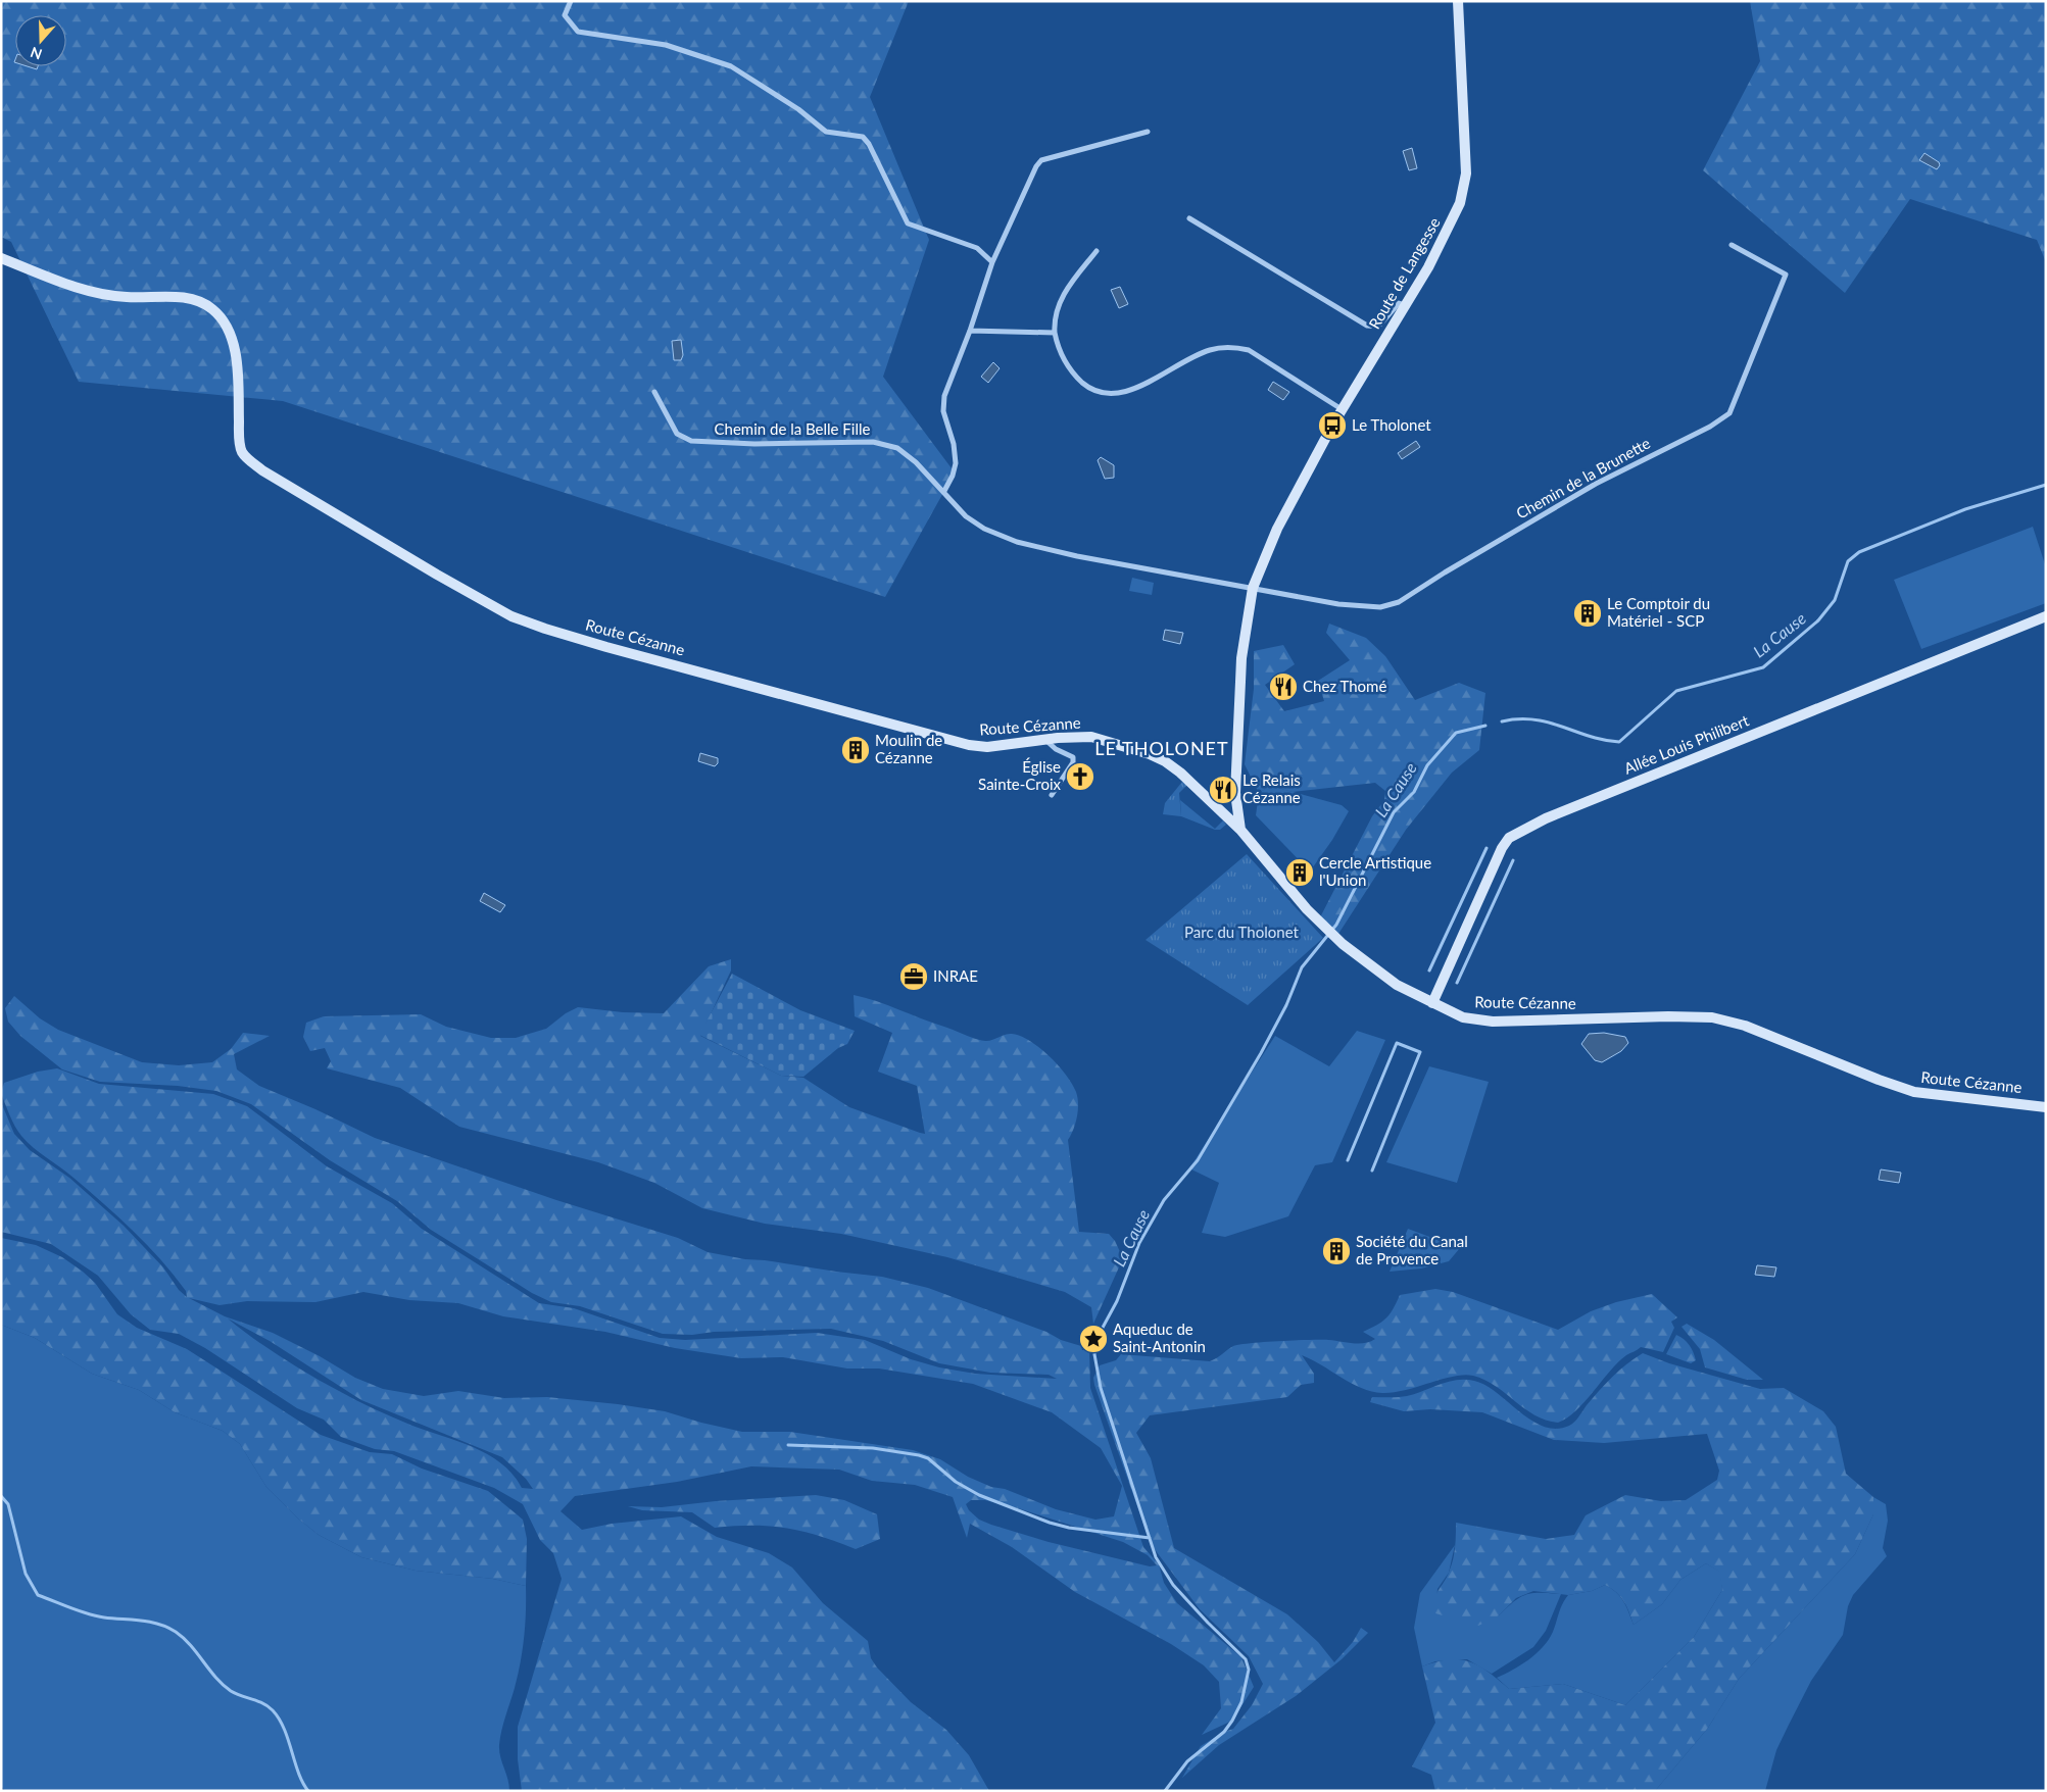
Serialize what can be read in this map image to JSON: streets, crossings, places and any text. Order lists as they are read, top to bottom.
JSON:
{
  "streets": {
    "street": [
      "Route de Langesse",
      "Chemin de la Belle Fille",
      "Chemin de la Brunette",
      "Route Cézanne",
      "Allée Louis Philibert"
    ]
  },
  "crossings": [
    ["Route de Langesse", "Chemin de la Belle Fille"],
    ["Route de Langesse", "Chemin de la Brunette"],
    ["Route de Langesse", "Route Cézanne"],
    ["Chemin de la Belle Fille", "Chemin de la Brunette"],
    ["Route Cézanne", "Allée Louis Philibert"]
  ],
  "districts": ["LE THOLONET"],
  "water": ["La Cause"],
  "parks": ["Parc du Tholonet"],
  "places": {
    "bus stop": ["Le Tholonet"],
    "building": [
      "Le Comptoir du Matériel - SCP",
      "Moulin de Cézanne",
      "Cercle Artistique l'Union",
      "Société du Canal de Provence"
    ],
    "restaurant": ["Chez Thomé", "Le Relais Cézanne"],
    "church": ["Église Sainte-Croix"],
    "office": ["INRAE"],
    "place": ["Aqueduc de Saint-Antonin"]
  },
  "north": "bottom"
}
